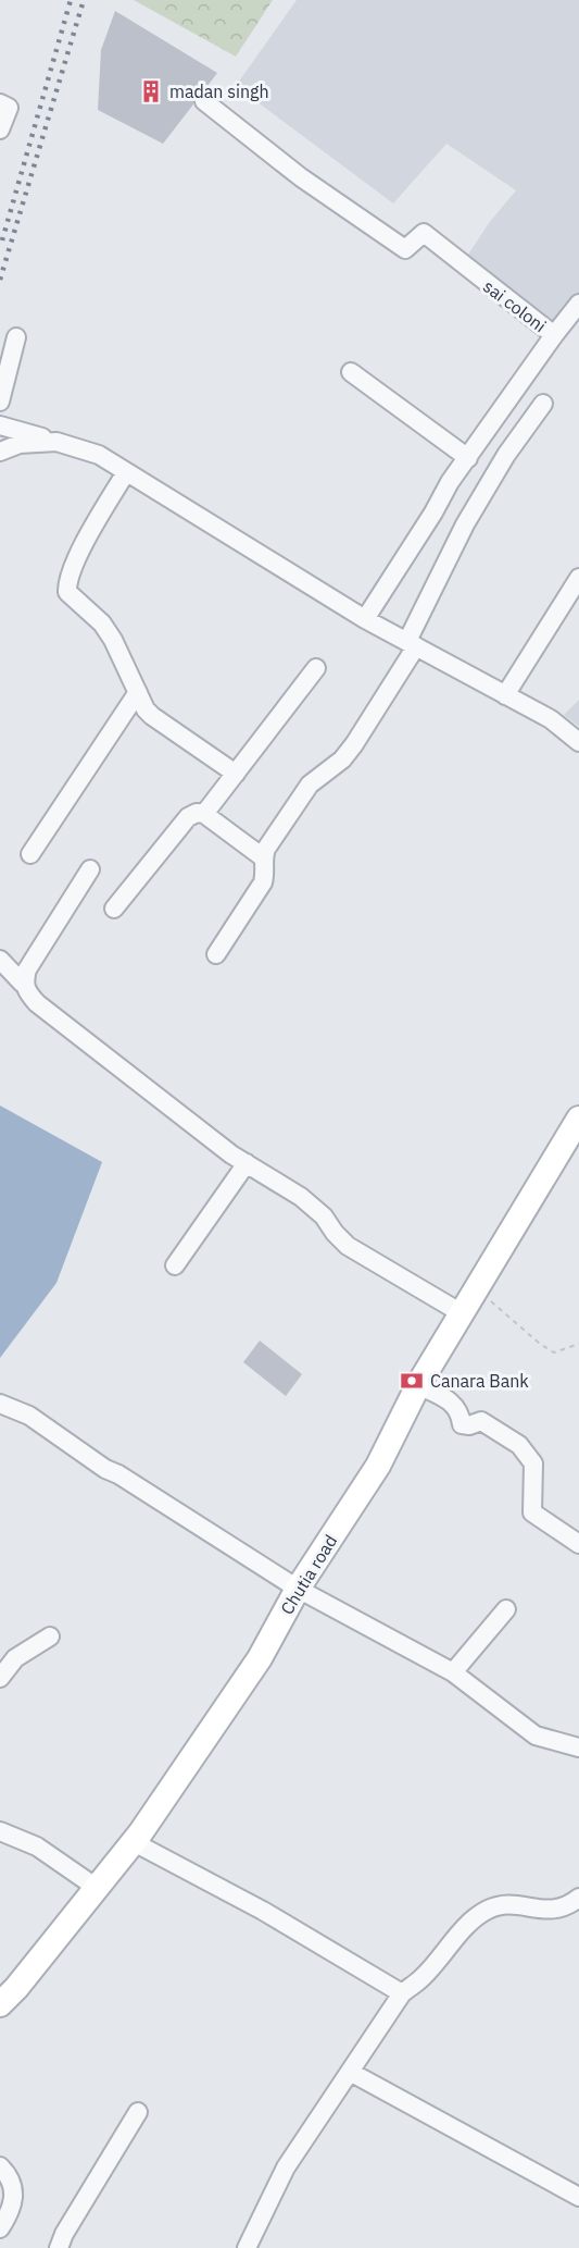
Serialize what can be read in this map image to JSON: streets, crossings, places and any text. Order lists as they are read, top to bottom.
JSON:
{
  "streets": {
    "street": ["sai coloni", "Chutia road"]
  },
  "places": {
    "building": ["madan singh"],
    "bank": ["Canara Bank"]
  }
}
